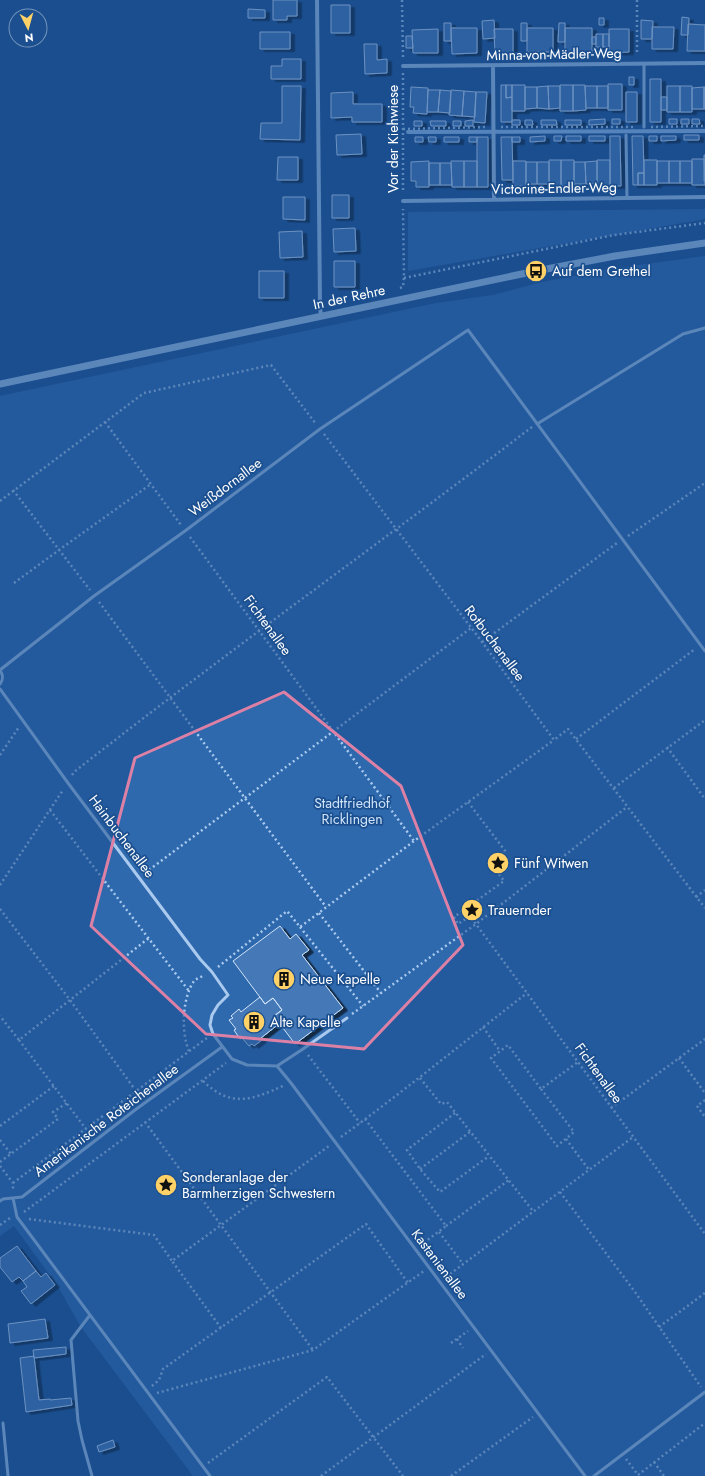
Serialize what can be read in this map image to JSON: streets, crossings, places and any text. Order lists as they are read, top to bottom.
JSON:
{
  "streets": {
    "street": ["Minna-von-Mädler-Weg", "Victorine-Endler-Weg", "In der Rehre"],
    "lane": [
      "Weißdornallee",
      "Hainbuchenallee",
      "Amerikanische Roteichenallee",
      "Kastanienallee"
    ],
    "path": ["Vor der Kiehwiese", "Fichtenallee", "Rotbuchenallee"]
  },
  "crossings": [
    ["Minna-von-Mädler-Weg", "Vor der Kiehwiese"],
    ["Vor der Kiehwiese", "Victorine-Endler-Weg"],
    ["Weißdornallee", "Fichtenallee"],
    ["Weißdornallee", "Rotbuchenallee"],
    ["Fichtenallee", "Rotbuchenallee"]
  ],
  "parks": ["Stadtfriedhof Ricklingen"],
  "places": {
    "bus stop": ["Auf dem Grethel"],
    "place": ["Fünf Witwen", "Trauernder", "Sonderanlage der Barmherzigen Schwestern"],
    "building": ["Neue Kapelle", "Alte Kapelle"]
  },
  "north": "bottom"
}
